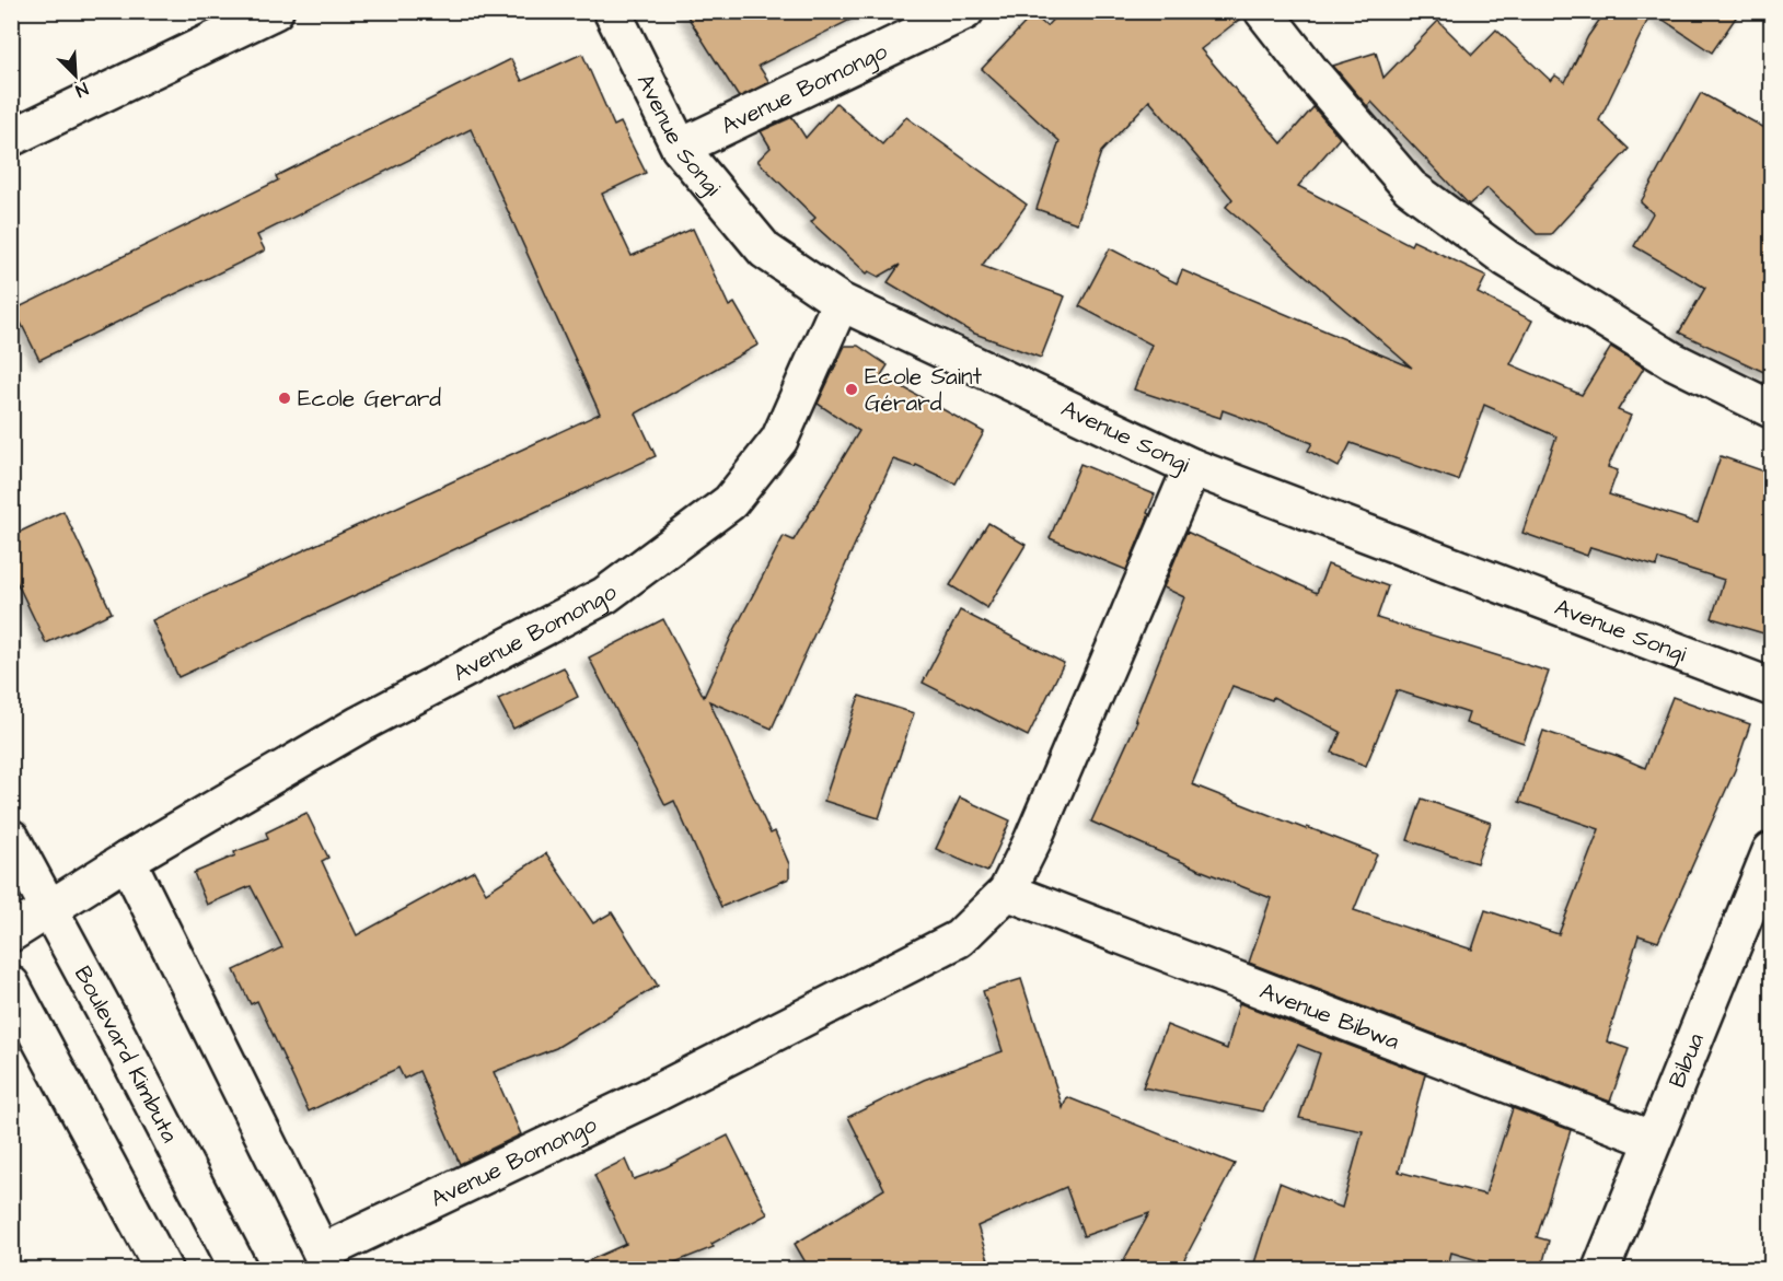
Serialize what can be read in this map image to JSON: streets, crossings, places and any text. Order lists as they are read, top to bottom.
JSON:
{
  "streets": {
    "street": [
      "Avenue Bomongo",
      "Avenue Songi",
      "Avenue Bibwa",
      "Boulevard Kimbuta",
      "Bibua"
    ]
  },
  "crossings": [
    ["Avenue Bomongo", "Avenue Songi"],
    ["Avenue Bomongo", "Avenue Bibwa"],
    ["Avenue Bomongo", "Boulevard Kimbuta"],
    ["Avenue Bibwa", "Bibua"]
  ],
  "places": ["Ecole Saint Gérard", "Ecole Gerard"],
  "north": "bottom right"
}
